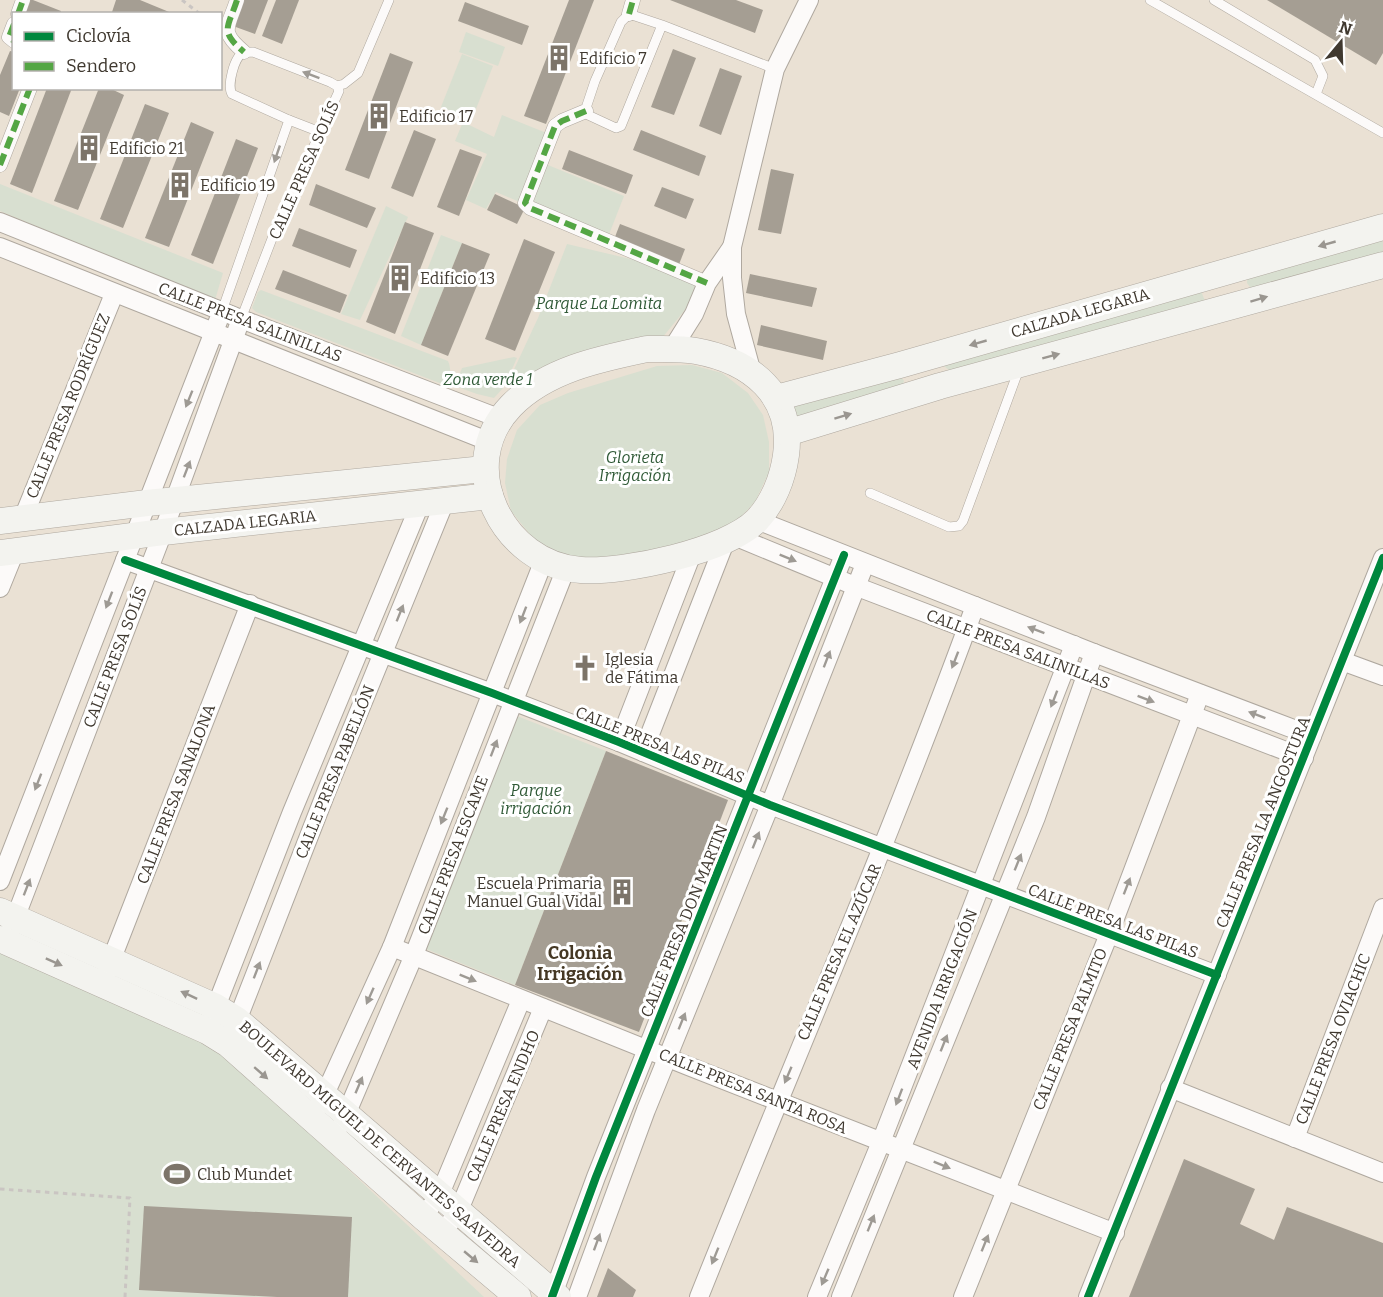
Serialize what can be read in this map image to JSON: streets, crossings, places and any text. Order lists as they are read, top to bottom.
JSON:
{
  "streets": {
    "main road": ["CALZADA LEGARIA", "BOULEVARD MIGUEL DE CERVANTES SAAVEDRA"],
    "street": [
      "CALLE PRESA SOLÍS",
      "CALLE PRESA SALINILLAS",
      "CALLE PRESA RODRÍGUEZ",
      "CALLE PRESA LAS PILAS",
      "CALLE PRESA PABELLÓN",
      "CALLE PRESA SANALONA",
      "CALLE PRESA LA ANGOSTURA",
      "CALLE PRESA ESCAME",
      "CALLE PRESA DON MARTIN",
      "CALLE PRESA EL AZÚCAR",
      "AVENIDA IRRIGACIÓN",
      "CALLE PRESA PALMITO",
      "CALLE PRESA OVIACHIC",
      "CALLE PRESA SANTA ROSA",
      "CALLE PRESA ENDHO"
    ]
  },
  "crossings": [
    ["CALLE PRESA SOLÍS", "CALZADA LEGARIA"],
    ["CALLE PRESA SOLÍS", "CALLE PRESA SALINILLAS"],
    ["CALLE PRESA SOLÍS", "CALLE PRESA LAS PILAS"],
    ["CALLE PRESA SOLÍS", "BOULEVARD MIGUEL DE CERVANTES SAAVEDRA"],
    ["CALZADA LEGARIA", "CALLE PRESA RODRÍGUEZ"],
    ["CALZADA LEGARIA", "CALLE PRESA PABELLÓN"],
    ["CALLE PRESA SALINILLAS", "CALLE PRESA RODRÍGUEZ"],
    ["CALLE PRESA SALINILLAS", "CALLE PRESA LA ANGOSTURA"],
    ["CALLE PRESA SALINILLAS", "CALLE PRESA DON MARTIN"],
    ["CALLE PRESA SALINILLAS", "CALLE PRESA EL AZÚCAR"],
    ["CALLE PRESA SALINILLAS", "AVENIDA IRRIGACIÓN"],
    ["CALLE PRESA SALINILLAS", "CALLE PRESA PALMITO"],
    ["CALLE PRESA LAS PILAS", "CALLE PRESA PABELLÓN"],
    ["CALLE PRESA LAS PILAS", "CALLE PRESA SANALONA"],
    ["CALLE PRESA LAS PILAS", "CALLE PRESA LA ANGOSTURA"],
    ["CALLE PRESA LAS PILAS", "CALLE PRESA ESCAME"],
    ["CALLE PRESA LAS PILAS", "CALLE PRESA DON MARTIN"],
    ["CALLE PRESA LAS PILAS", "CALLE PRESA EL AZÚCAR"],
    ["CALLE PRESA LAS PILAS", "AVENIDA IRRIGACIÓN"],
    ["CALLE PRESA LAS PILAS", "CALLE PRESA PALMITO"],
    ["CALLE PRESA PABELLÓN", "BOULEVARD MIGUEL DE CERVANTES SAAVEDRA"],
    ["CALLE PRESA SANALONA", "BOULEVARD MIGUEL DE CERVANTES SAAVEDRA"],
    ["CALLE PRESA LA ANGOSTURA", "CALLE PRESA SANTA ROSA"],
    ["CALLE PRESA ESCAME", "CALLE PRESA SANTA ROSA"],
    ["CALLE PRESA ESCAME", "BOULEVARD MIGUEL DE CERVANTES SAAVEDRA"],
    ["CALLE PRESA DON MARTIN", "CALLE PRESA SANTA ROSA"],
    ["CALLE PRESA DON MARTIN", "BOULEVARD MIGUEL DE CERVANTES SAAVEDRA"],
    ["CALLE PRESA EL AZÚCAR", "CALLE PRESA SANTA ROSA"],
    ["AVENIDA IRRIGACIÓN", "CALLE PRESA SANTA ROSA"],
    ["CALLE PRESA PALMITO", "CALLE PRESA SANTA ROSA"],
    ["CALLE PRESA SANTA ROSA", "CALLE PRESA ENDHO"],
    ["CALLE PRESA ENDHO", "BOULEVARD MIGUEL DE CERVANTES SAAVEDRA"]
  ],
  "one_way": ["CALLE PRESA PALMITO"],
  "districts": ["Colonia Irrigación"],
  "parks": [
    "Parque La Lomita",
    "Zona verde 1",
    "Glorieta Irrigación",
    "Parque irrigación"
  ],
  "places": {
    "building": [
      "Edificio 7",
      "Edificio 17",
      "Edificio 21",
      "Edificio 19",
      "Edificio 13",
      "Escuela Primaria Manuel Gual Vidal"
    ],
    "church": ["Iglesia de Fátima"],
    "sports": ["Club Mundet"]
  },
  "legend": ["Ciclovía", "Sendero"],
  "north": "top"
}
